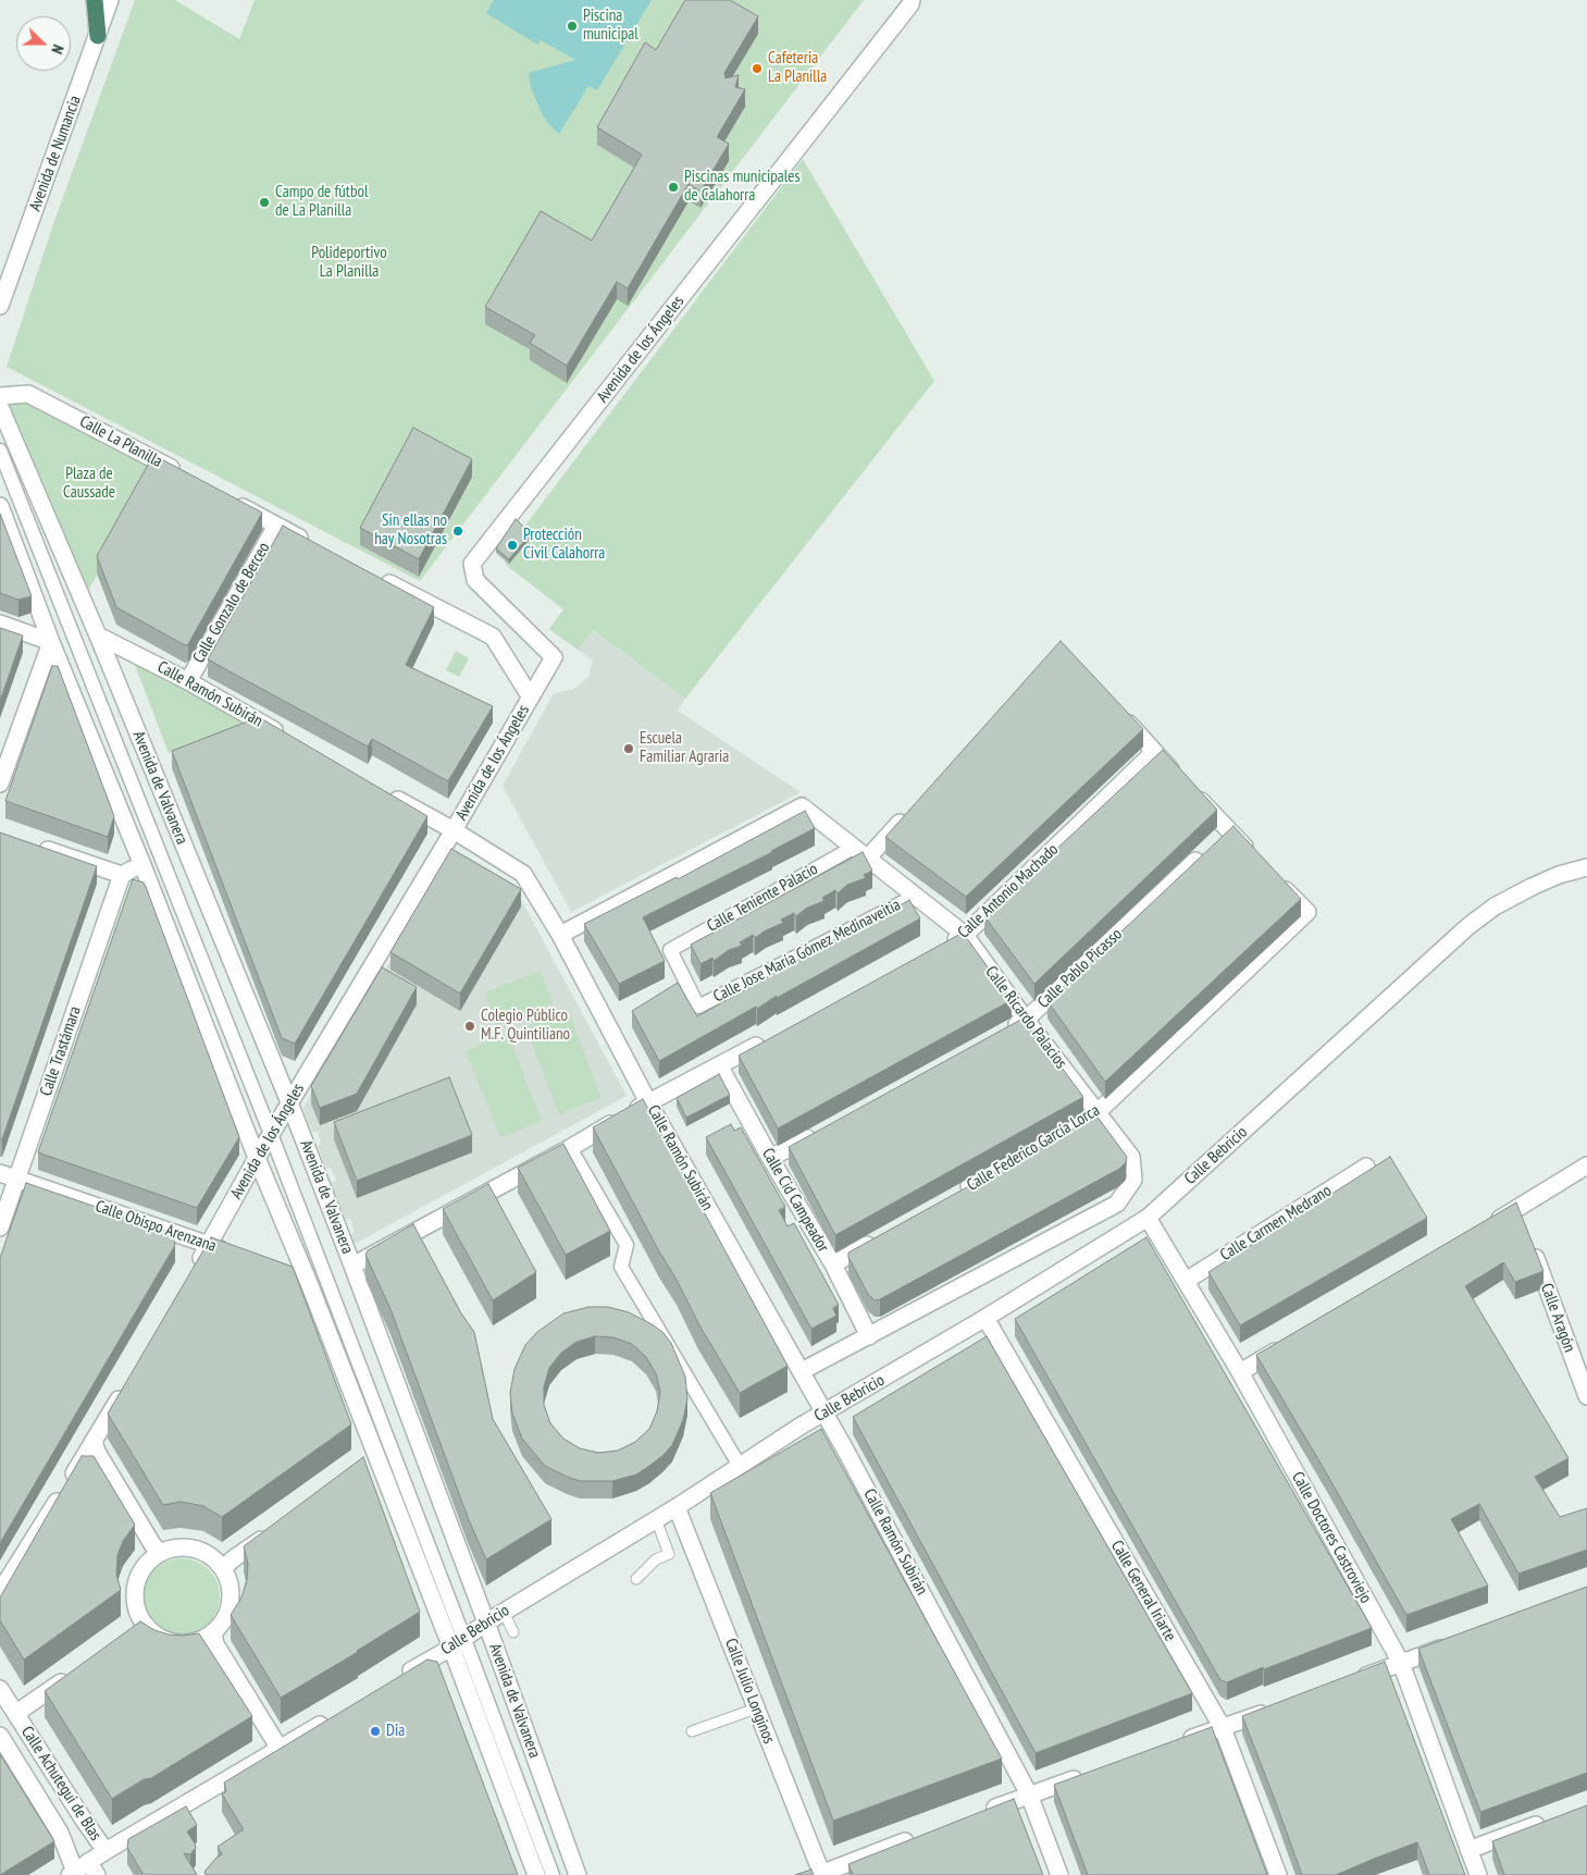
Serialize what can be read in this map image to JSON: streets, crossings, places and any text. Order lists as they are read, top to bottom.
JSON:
{
  "streets": {
    "street": [
      "Avenida de Numancia",
      "Avenida de los Ángeles",
      "Calle La Planilla",
      "Calle Gonzalo de Berceo",
      "Calle Ramón Subirán",
      "Avenida de Valvanera",
      "Calle Antonio Machado",
      "Calle Teniente Palacio",
      "Calle Jose María Gómez Medinaveitia",
      "Calle Pablo Picasso",
      "Calle Ricardo Palacios",
      "Calle Trastámara",
      "Calle Federico García Lorca",
      "Calle Bebricio",
      "Calle Cid Campeador",
      "Calle Carmen Medrano",
      "Calle Obispo Arenzana",
      "Calle Aragón",
      "Calle Doctores Castroviejo",
      "Calle General Iriarte",
      "Calle Julio Longinos",
      "Calle Achutegui de Blas"
    ]
  },
  "crossings": [
    ["Avenida de los Ángeles", "Calle Ramón Subirán"],
    ["Avenida de los Ángeles", "Avenida de Valvanera"],
    ["Avenida de los Ángeles", "Calle Obispo Arenzana"],
    ["Calle Gonzalo de Berceo", "Calle Ramón Subirán"],
    ["Calle Ramón Subirán", "Avenida de Valvanera"],
    ["Calle Ramón Subirán", "Calle Ricardo Palacios"],
    ["Calle Ramón Subirán", "Calle Bebricio"],
    ["Avenida de Valvanera", "Calle Bebricio"],
    ["Calle Antonio Machado", "Calle Ricardo Palacios"],
    ["Calle Teniente Palacio", "Calle Jose María Gómez Medinaveitia"],
    ["Calle Teniente Palacio", "Calle Ricardo Palacios"],
    ["Calle Jose María Gómez Medinaveitia", "Calle Ricardo Palacios"],
    ["Calle Pablo Picasso", "Calle Ricardo Palacios"],
    ["Calle Ricardo Palacios", "Calle Federico García Lorca"],
    ["Calle Ricardo Palacios", "Calle Cid Campeador"],
    ["Calle Trastámara", "Calle Obispo Arenzana"],
    ["Calle Bebricio", "Calle Doctores Castroviejo"],
    ["Calle Bebricio", "Calle General Iriarte"],
    ["Calle Bebricio", "Calle Julio Longinos"],
    ["Calle Carmen Medrano", "Calle Doctores Castroviejo"]
  ],
  "parks": ["Polideportivo La Planilla", "Plaza de Caussade"],
  "places": [
    "Piscina municipal",
    "Cafeteria La Planilla",
    "Piscinas municipales de Calahorra",
    "Campo de fútbol de La Planilla",
    "Sin ellas no hay Nosotras",
    "Protección Civil Calahorra",
    "Escuela Familiar Agraria",
    "Colegio Público M.F. Quintiliano",
    "Dia"
  ],
  "north": "right"
}
